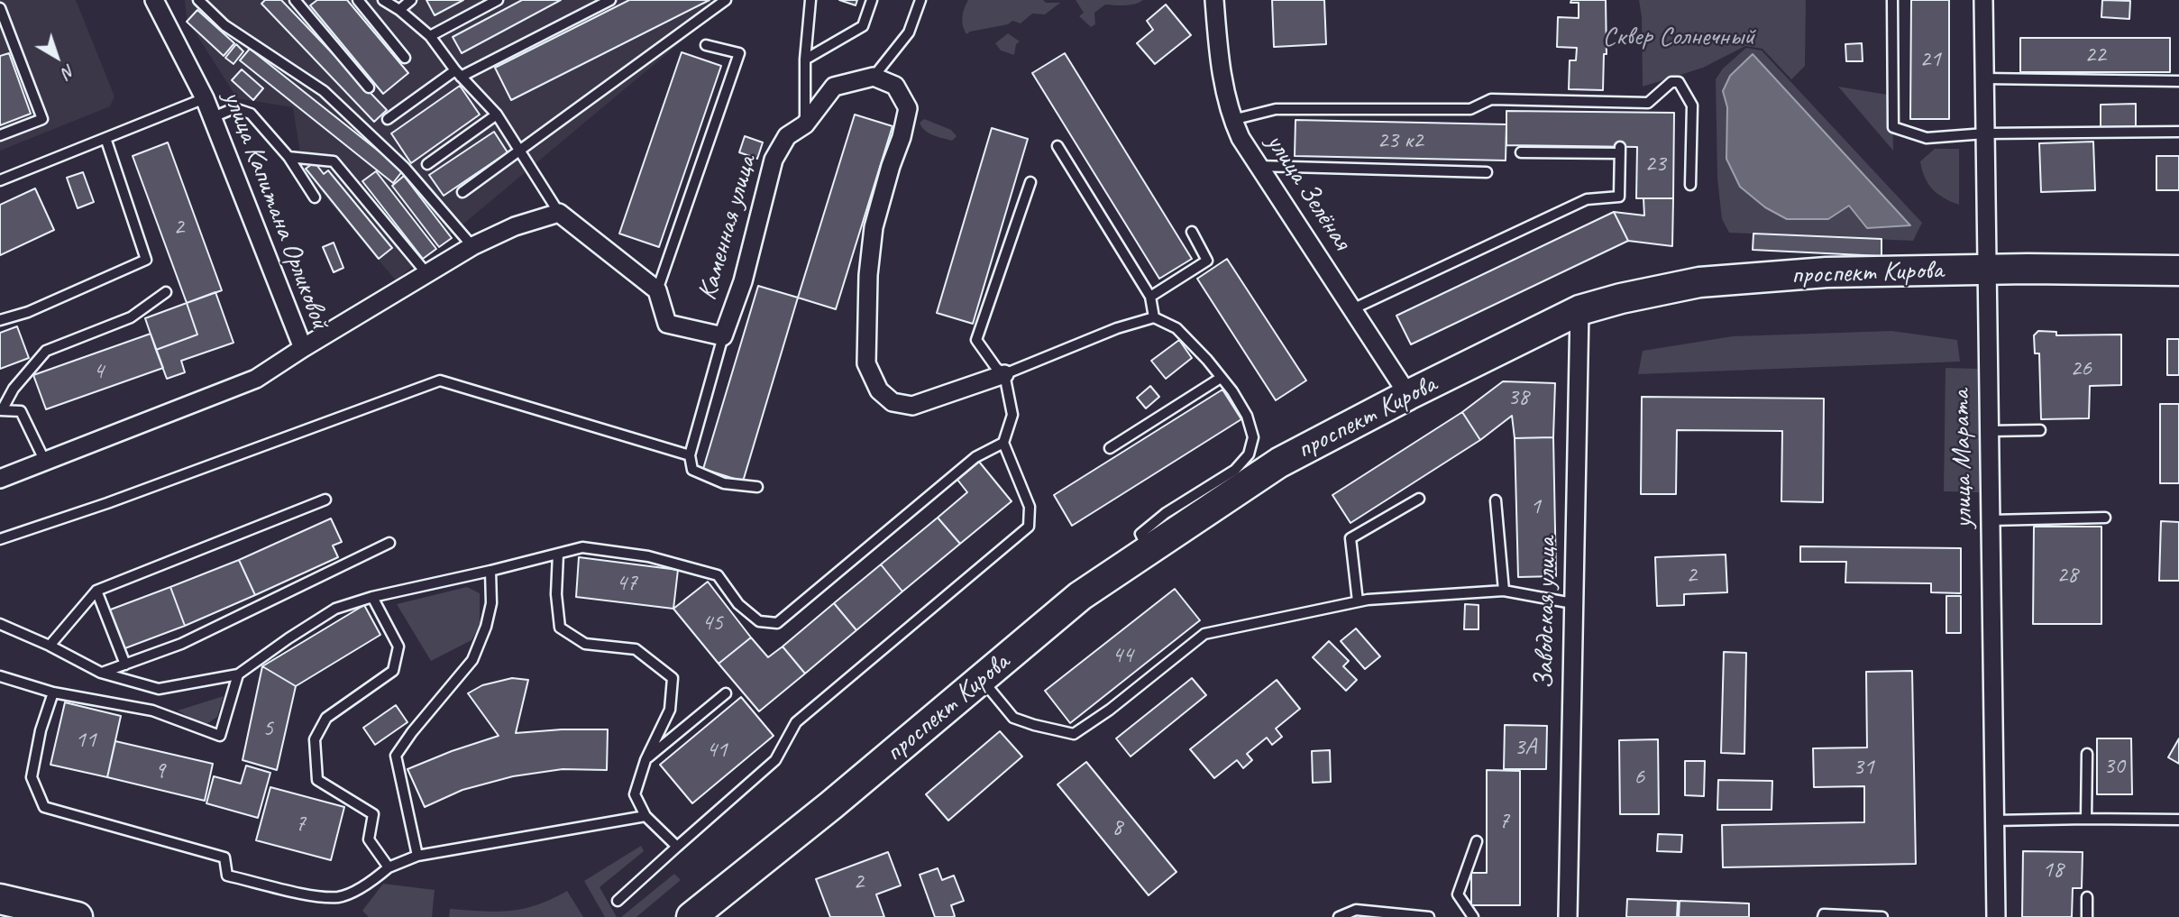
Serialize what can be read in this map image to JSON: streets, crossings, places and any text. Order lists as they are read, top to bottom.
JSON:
{
  "streets": {
    "main road": ["проспект Кирова"],
    "street": [
      "улица Зелёная",
      "улица Капитана Орликовой",
      "Каменная улица",
      "улица Марата",
      "Заводская улица"
    ]
  },
  "crossings": [
    ["улица Зелёная", "проспект Кирова"],
    ["проспект Кирова", "улица Марата"],
    ["проспект Кирова", "Заводская улица"]
  ],
  "parks": ["Сквер Солнечный"],
  "house_numbers": [
    "22",
    "21",
    "23 к2",
    "23",
    "2",
    "26",
    "4",
    "38",
    "1",
    "2",
    "28",
    "47",
    "45",
    "44",
    "5",
    "11",
    "3А",
    "41",
    "30",
    "31",
    "9",
    "6",
    "7",
    "7",
    "8",
    "18",
    "2"
  ],
  "north": "bottom right"
}
